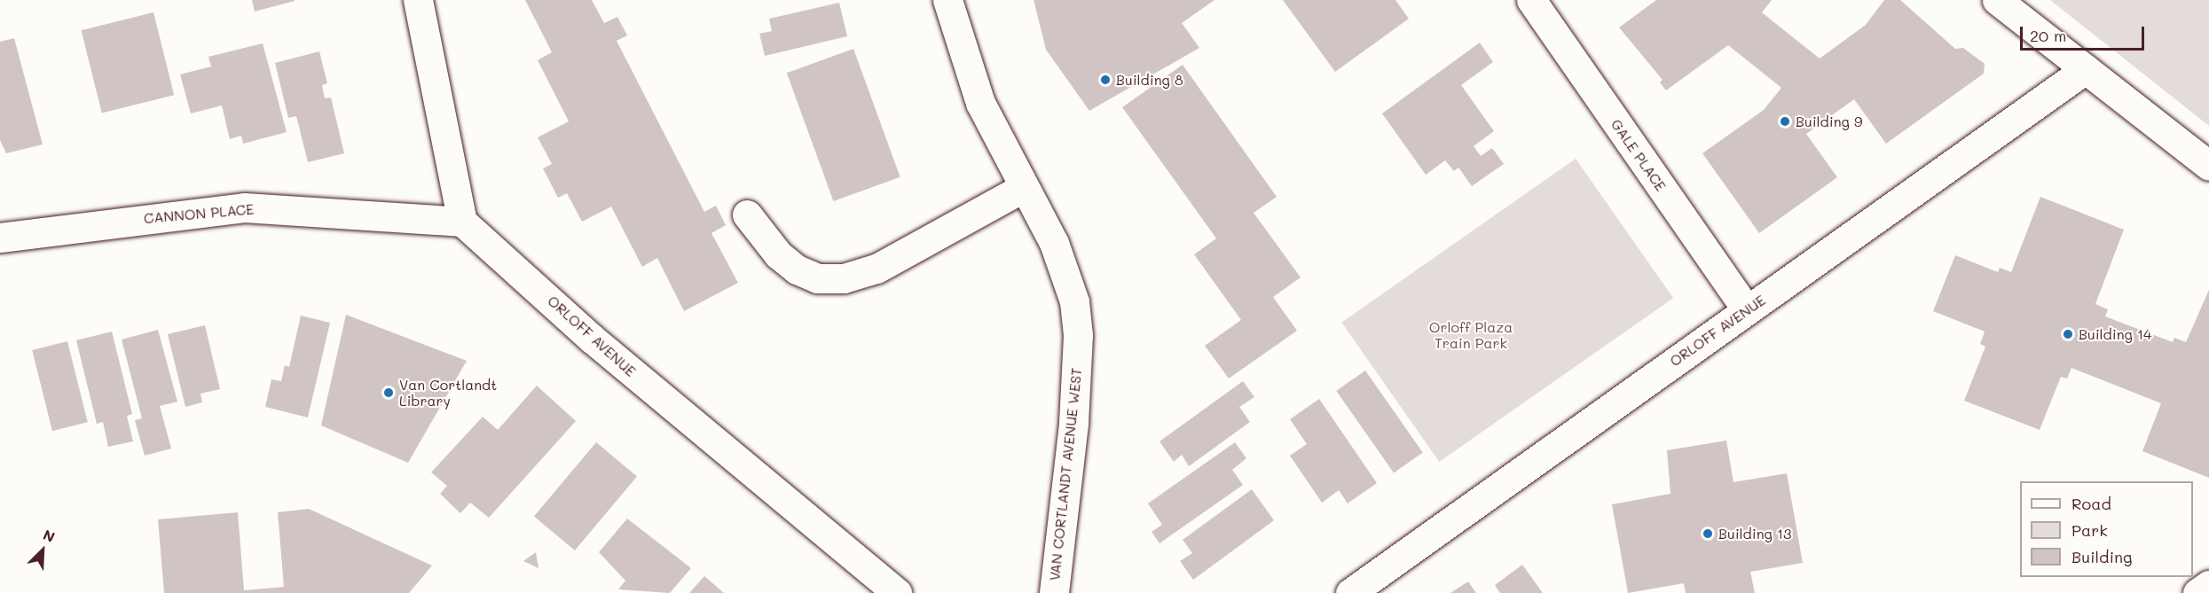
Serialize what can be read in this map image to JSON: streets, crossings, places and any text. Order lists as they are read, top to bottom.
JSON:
{
  "streets": {
    "street": [
      "GALE PLACE",
      "CANNON PLACE",
      "ORLOFF AVENUE",
      "VAN CORTLANDT AVENUE WEST"
    ]
  },
  "crossings": [
    ["GALE PLACE", "ORLOFF AVENUE"],
    ["CANNON PLACE", "ORLOFF AVENUE"]
  ],
  "parks": ["Orloff Plaza Train Park"],
  "places": [
    "Building 8",
    "Building 9",
    "Building 14",
    "Van Cortlandt Library",
    "Building 13"
  ],
  "legend": ["Road", "Park", "Building"],
  "scale_bar": "20 m",
  "north": "top right"
}
